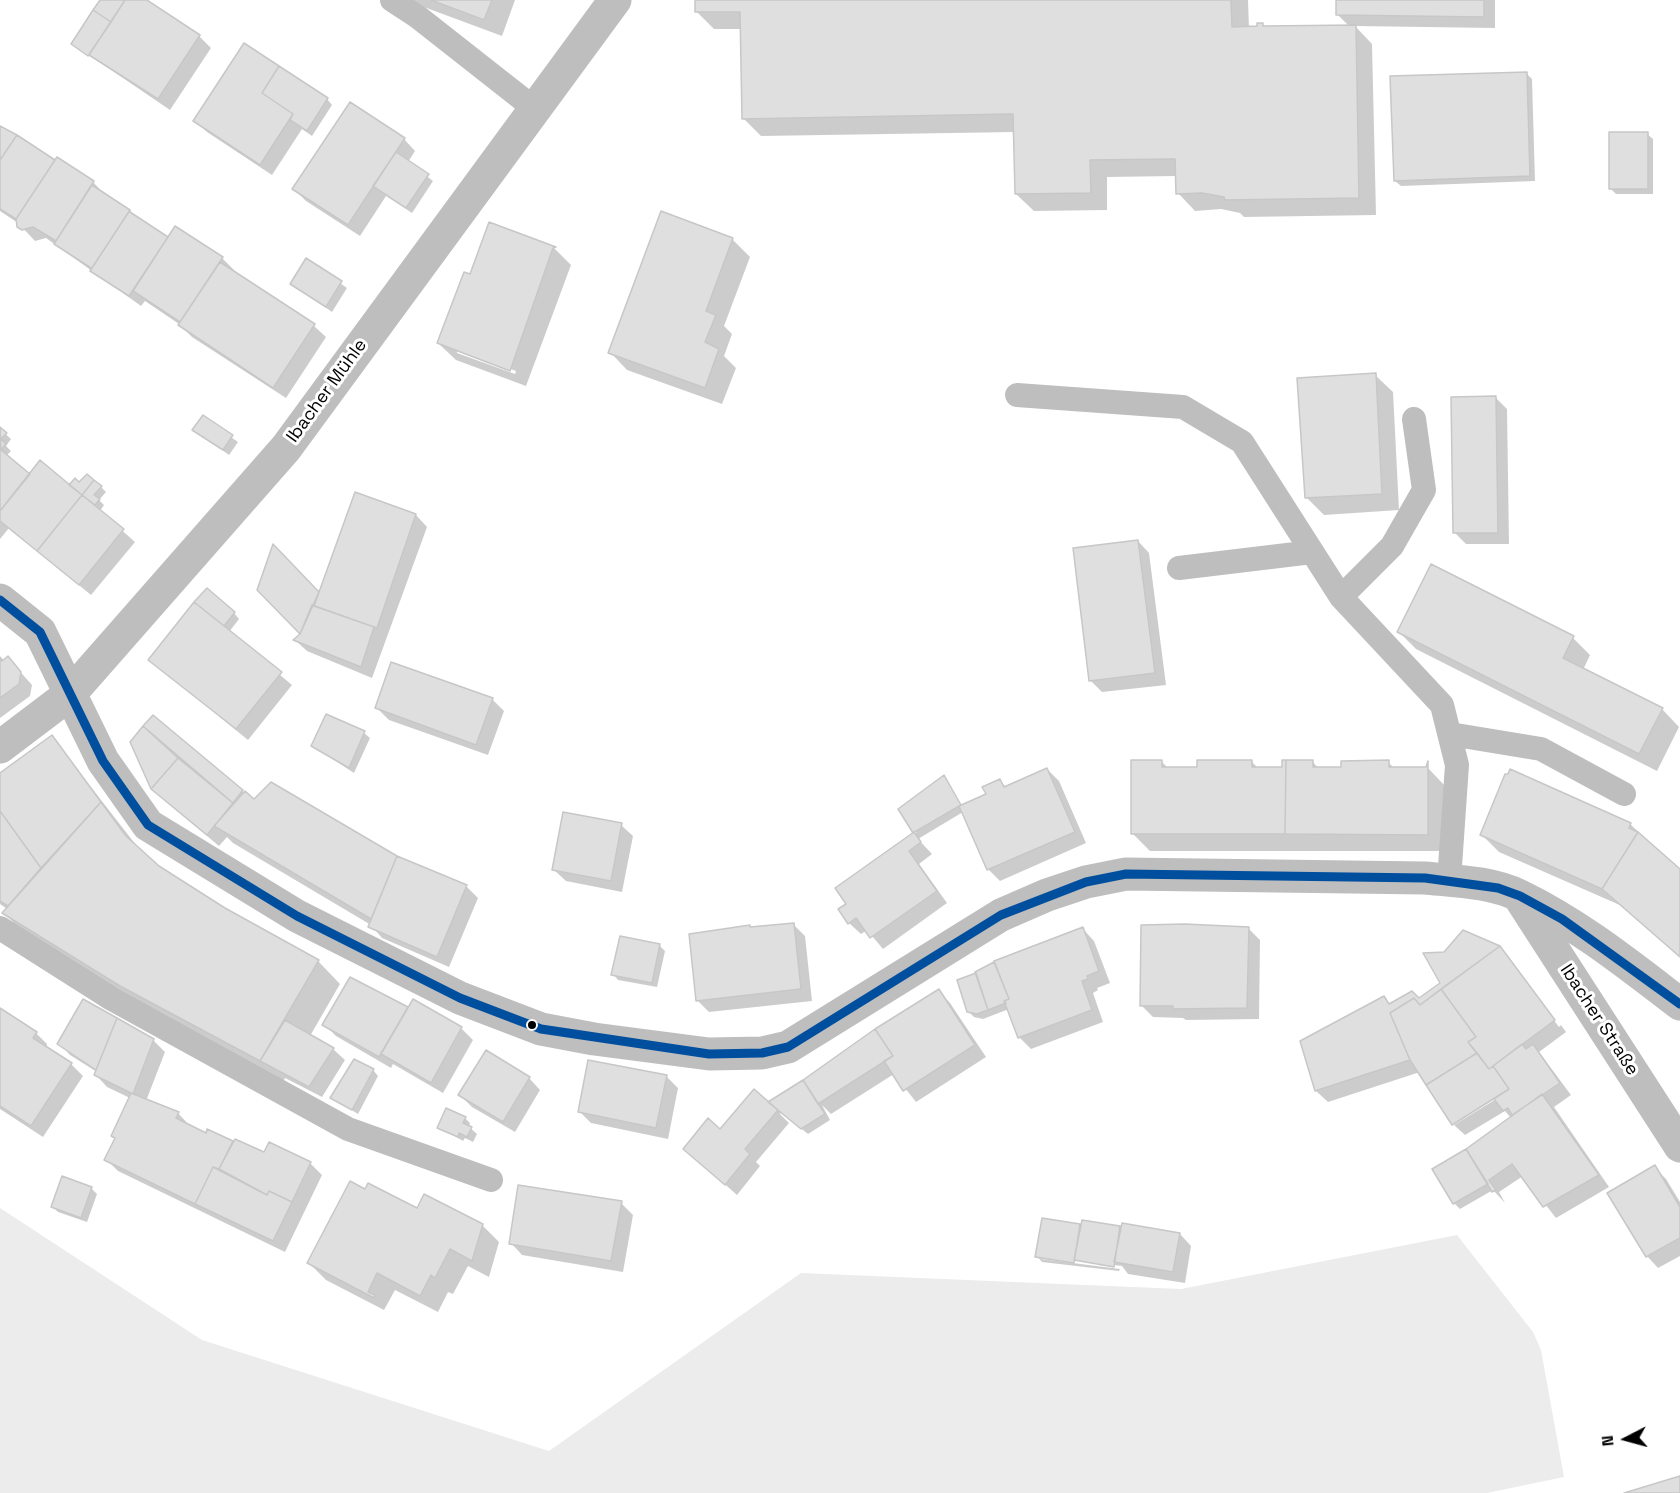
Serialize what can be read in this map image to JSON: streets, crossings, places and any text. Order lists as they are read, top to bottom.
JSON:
{
  "streets": {
    "street": ["Ibacher Mühle", "Ibacher Straße"]
  },
  "north": "left"
}
